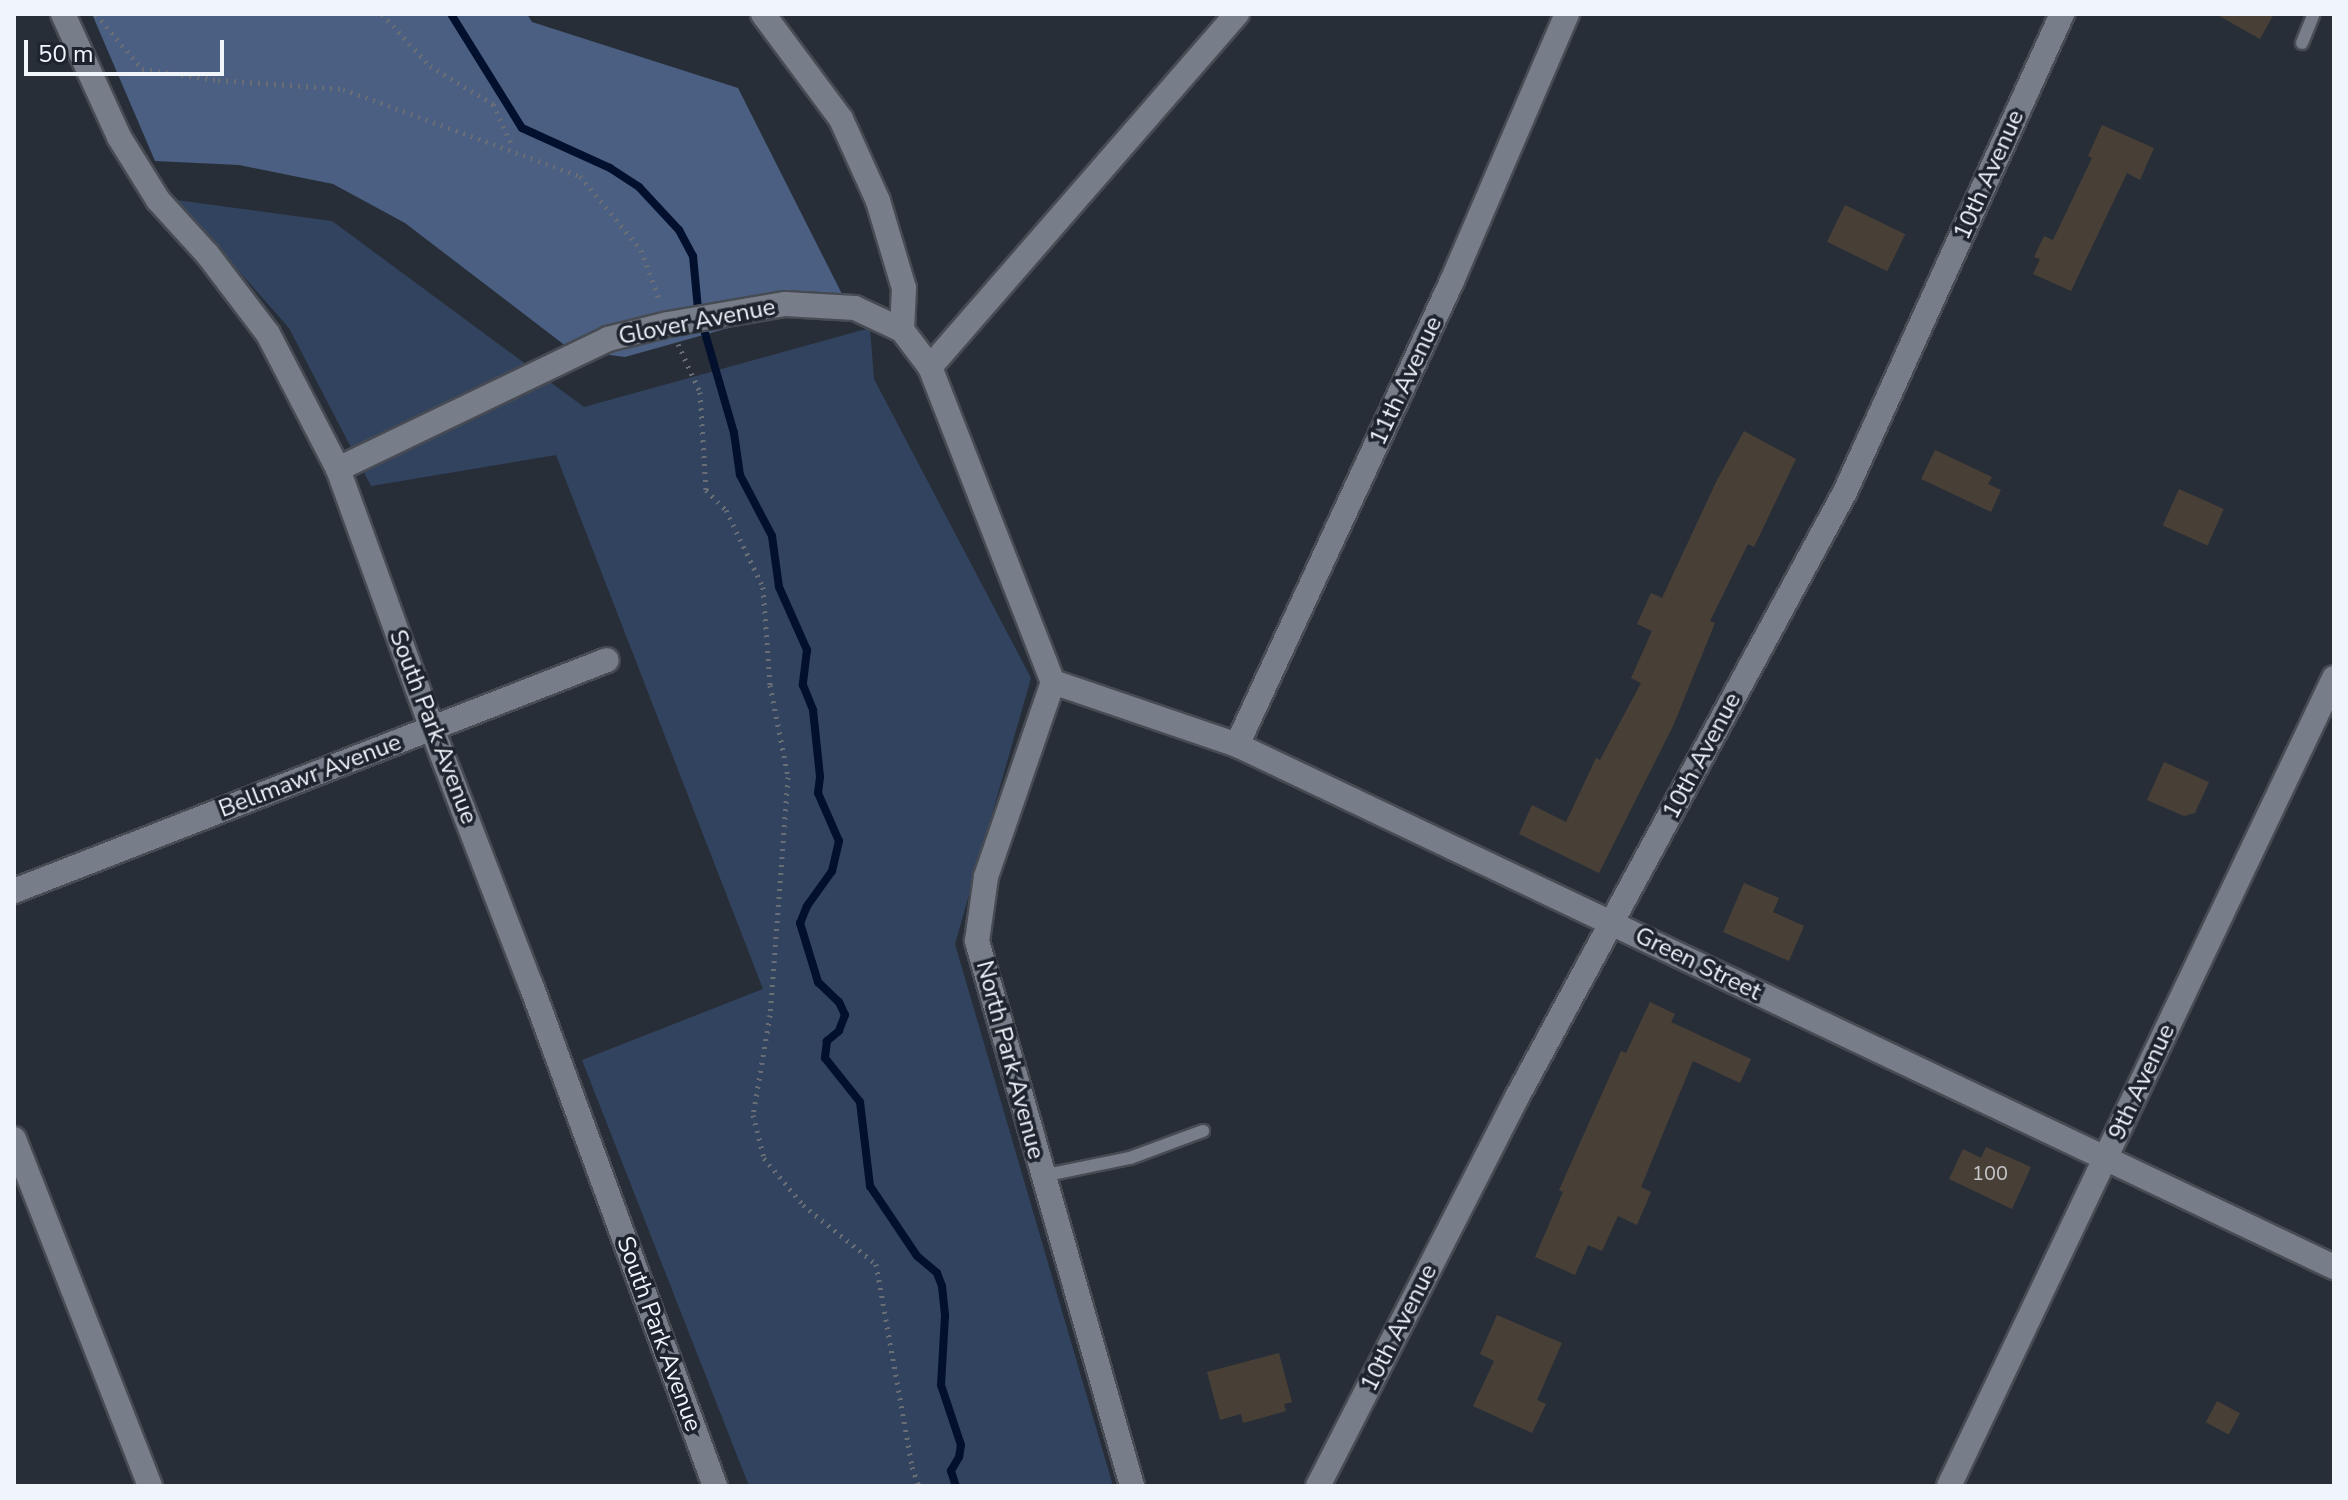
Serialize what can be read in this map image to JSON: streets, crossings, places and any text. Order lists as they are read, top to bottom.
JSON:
{
  "streets": {
    "street": [
      "10th Avenue",
      "Glover Avenue",
      "11th Avenue",
      "South Park Avenue",
      "Bellmawr Avenue",
      "Green Street",
      "North Park Avenue",
      "9th Avenue"
    ]
  },
  "crossings": [
    ["10th Avenue", "Green Street"],
    ["Glover Avenue", "South Park Avenue"],
    ["11th Avenue", "Green Street"],
    ["South Park Avenue", "Bellmawr Avenue"],
    ["Green Street", "North Park Avenue"],
    ["Green Street", "9th Avenue"]
  ],
  "house_numbers": ["100"],
  "scale_bar": "50 m"
}
